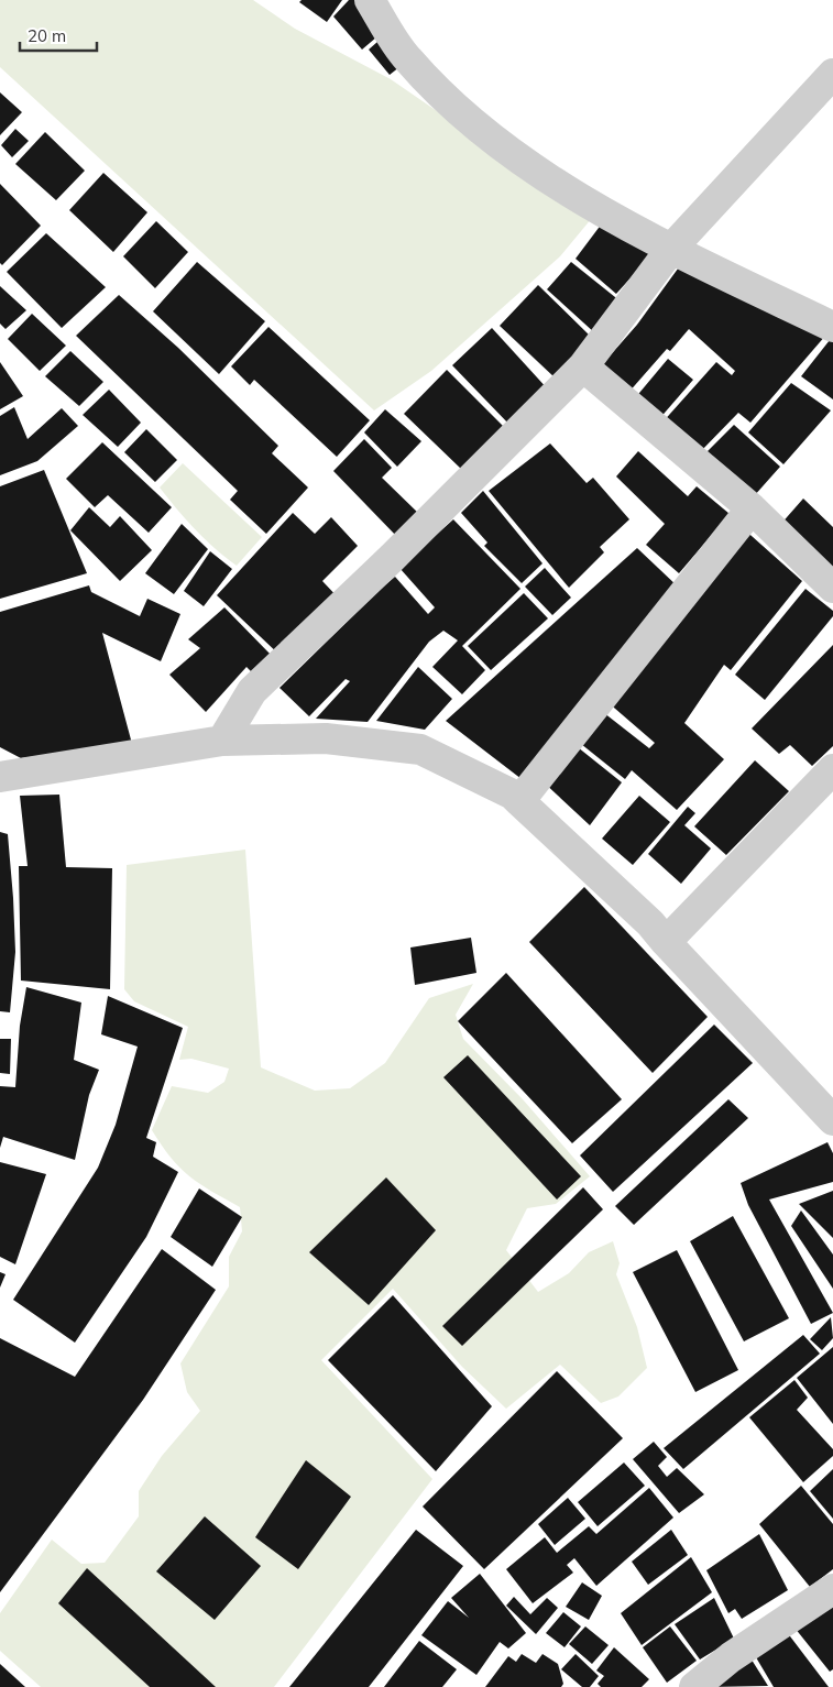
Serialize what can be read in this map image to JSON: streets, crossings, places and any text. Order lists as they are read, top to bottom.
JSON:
{
  "scale_bar": "20 m"
}
